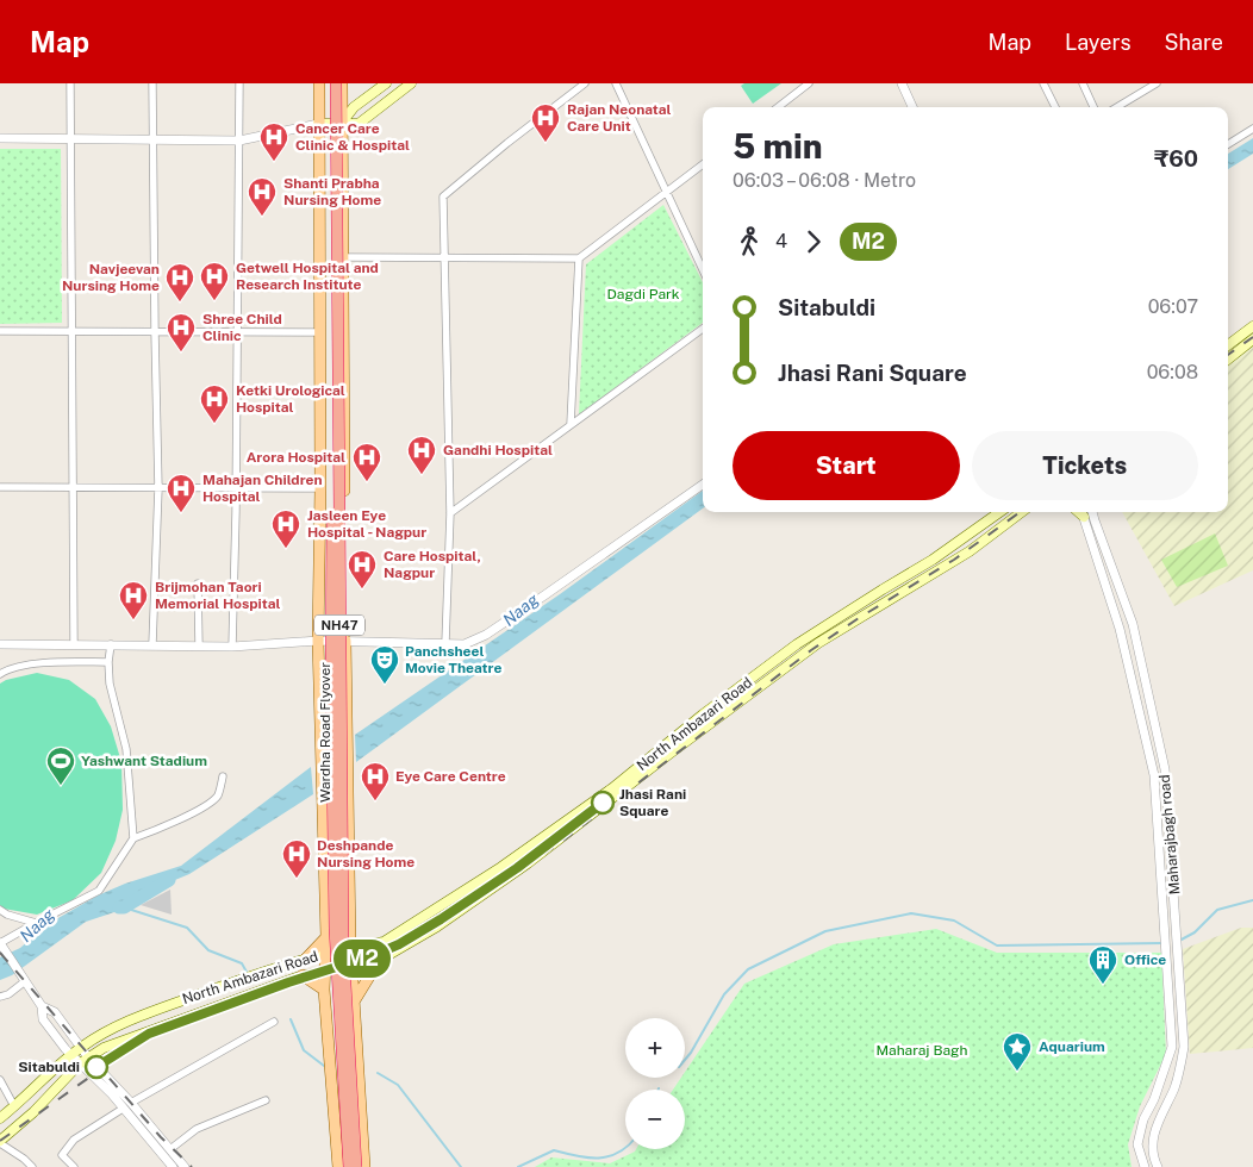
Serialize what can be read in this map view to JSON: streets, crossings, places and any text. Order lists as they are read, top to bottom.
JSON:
{
  "streets": {
    "highway": ["NH47", "Wardha Road Flyover"],
    "main road": ["North Ambazari Road"],
    "street": ["Maharajbagh road"]
  },
  "water": ["Naag"],
  "parks": ["Dagdi Park", "Maharaj Bagh"],
  "places": {
    "hospital": [
      "Rajan Neonatal Care Unit",
      "Cancer Care Clinic & Hospital",
      "Shanti Prabha Nursing Home",
      "Getwell Hospital and Research Institute",
      "Navjeevan Nursing Home",
      "Shree Child Clinic",
      "Ketki Urological Hospital",
      "Gandhi Hospital",
      "Arora Hospital",
      "Mahajan Children Hospital",
      "Jasleen Eye Hospital - Nagpur",
      "Care Hospital, Nagpur",
      "Brijmohan Taori Memorial Hospital",
      "Eye Care Centre",
      "Deshpande Nursing Home"
    ],
    "theatre": ["Panchsheel Movie Theatre"],
    "sports": ["Yashwant Stadium"],
    "other": ["Jhasi Rani Square", "Sitabuldi"],
    "building": ["Office"],
    "place": ["Aquarium"]
  },
  "lines": ["metro line M2"],
  "page": {
    "header": "Map",
    "nav": ["Map", "Layers", "Share"],
    "on_map": "M2",
    "heading": ["5 min", "06:03 – 06:08 · Metro", "₹60"],
    "legs": ["4", "M2"],
    "list": [
      {
        "name": "Sitabuldi",
        "value": "06:07"
      },
      {
        "name": "Jhasi Rani Square",
        "value": "06:08"
      }
    ],
    "buttons": ["Start", "Tickets"],
    "map_buttons": ["+", "−"]
  }
}
